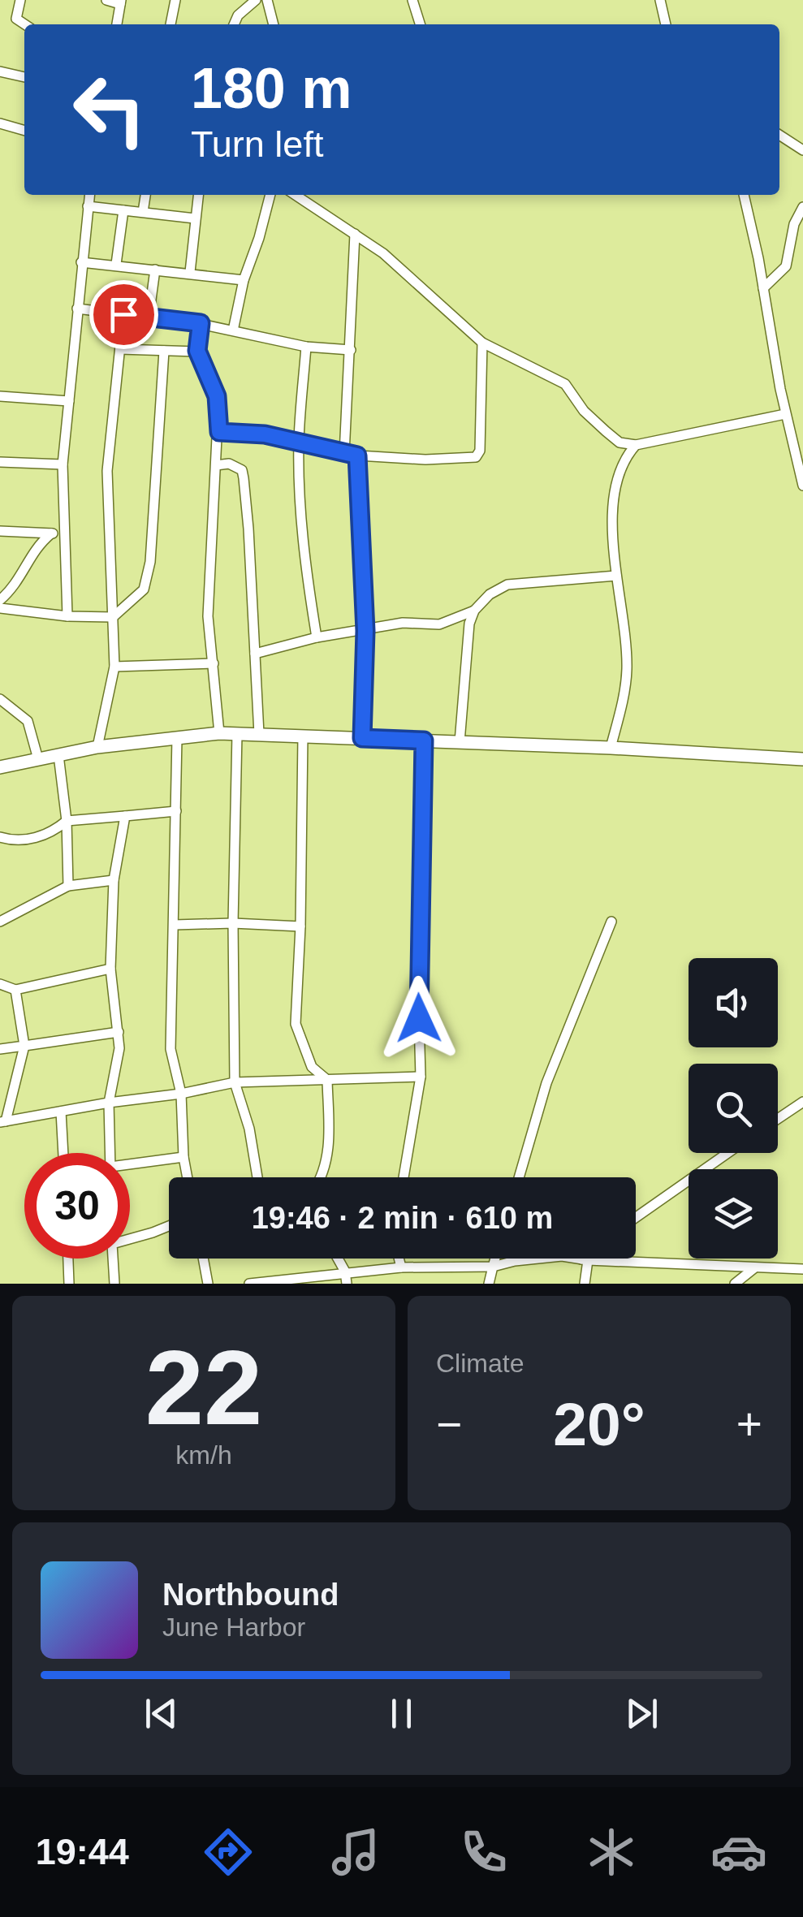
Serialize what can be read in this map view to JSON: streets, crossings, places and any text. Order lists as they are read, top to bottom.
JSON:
{
  "page": {
    "turn": ["180 m", "Turn left"],
    "limit": "30",
    "trip": "19:46 · 2 min · 610 m",
    "tile": [
      ["22", "km/h"],
      "Climate"
    ],
    "heat": ["−", "20°", "+"],
    "song": ["Northbound", "June Harbor"],
    "tabs": "19:44"
  }
}
